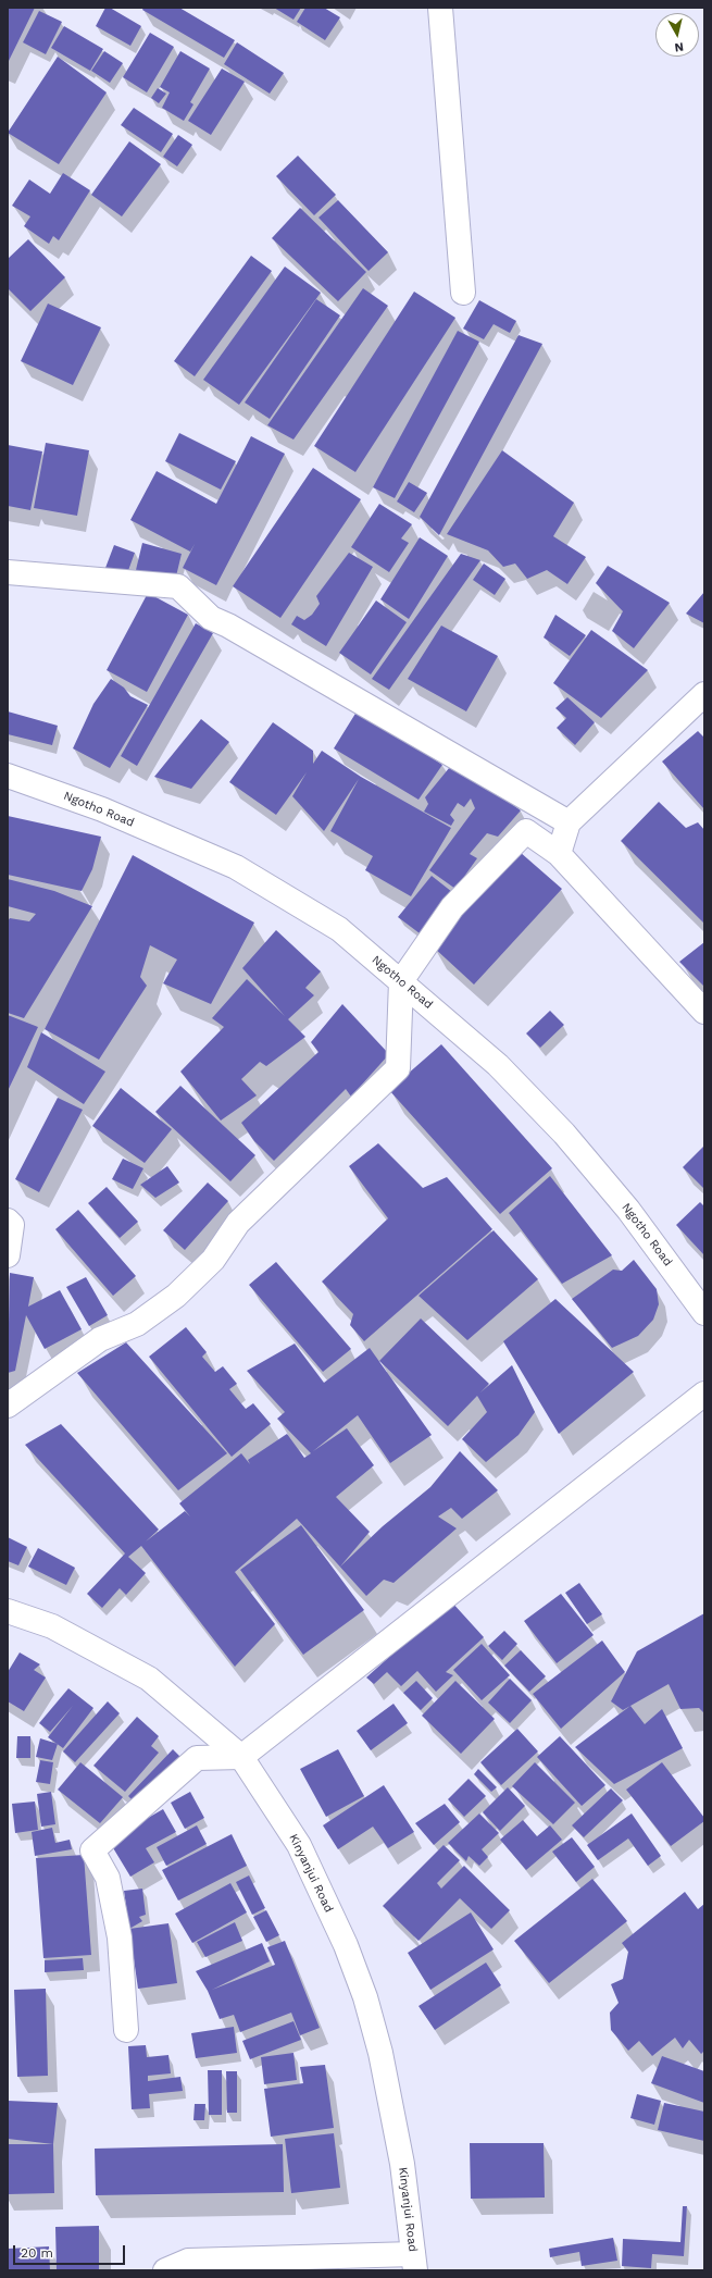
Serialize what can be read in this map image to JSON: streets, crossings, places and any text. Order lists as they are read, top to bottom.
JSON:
{
  "streets": {
    "street": ["Ngotho Road", "Kinyanjui Road"]
  },
  "scale_bar": "20 m",
  "north": "bottom"
}
